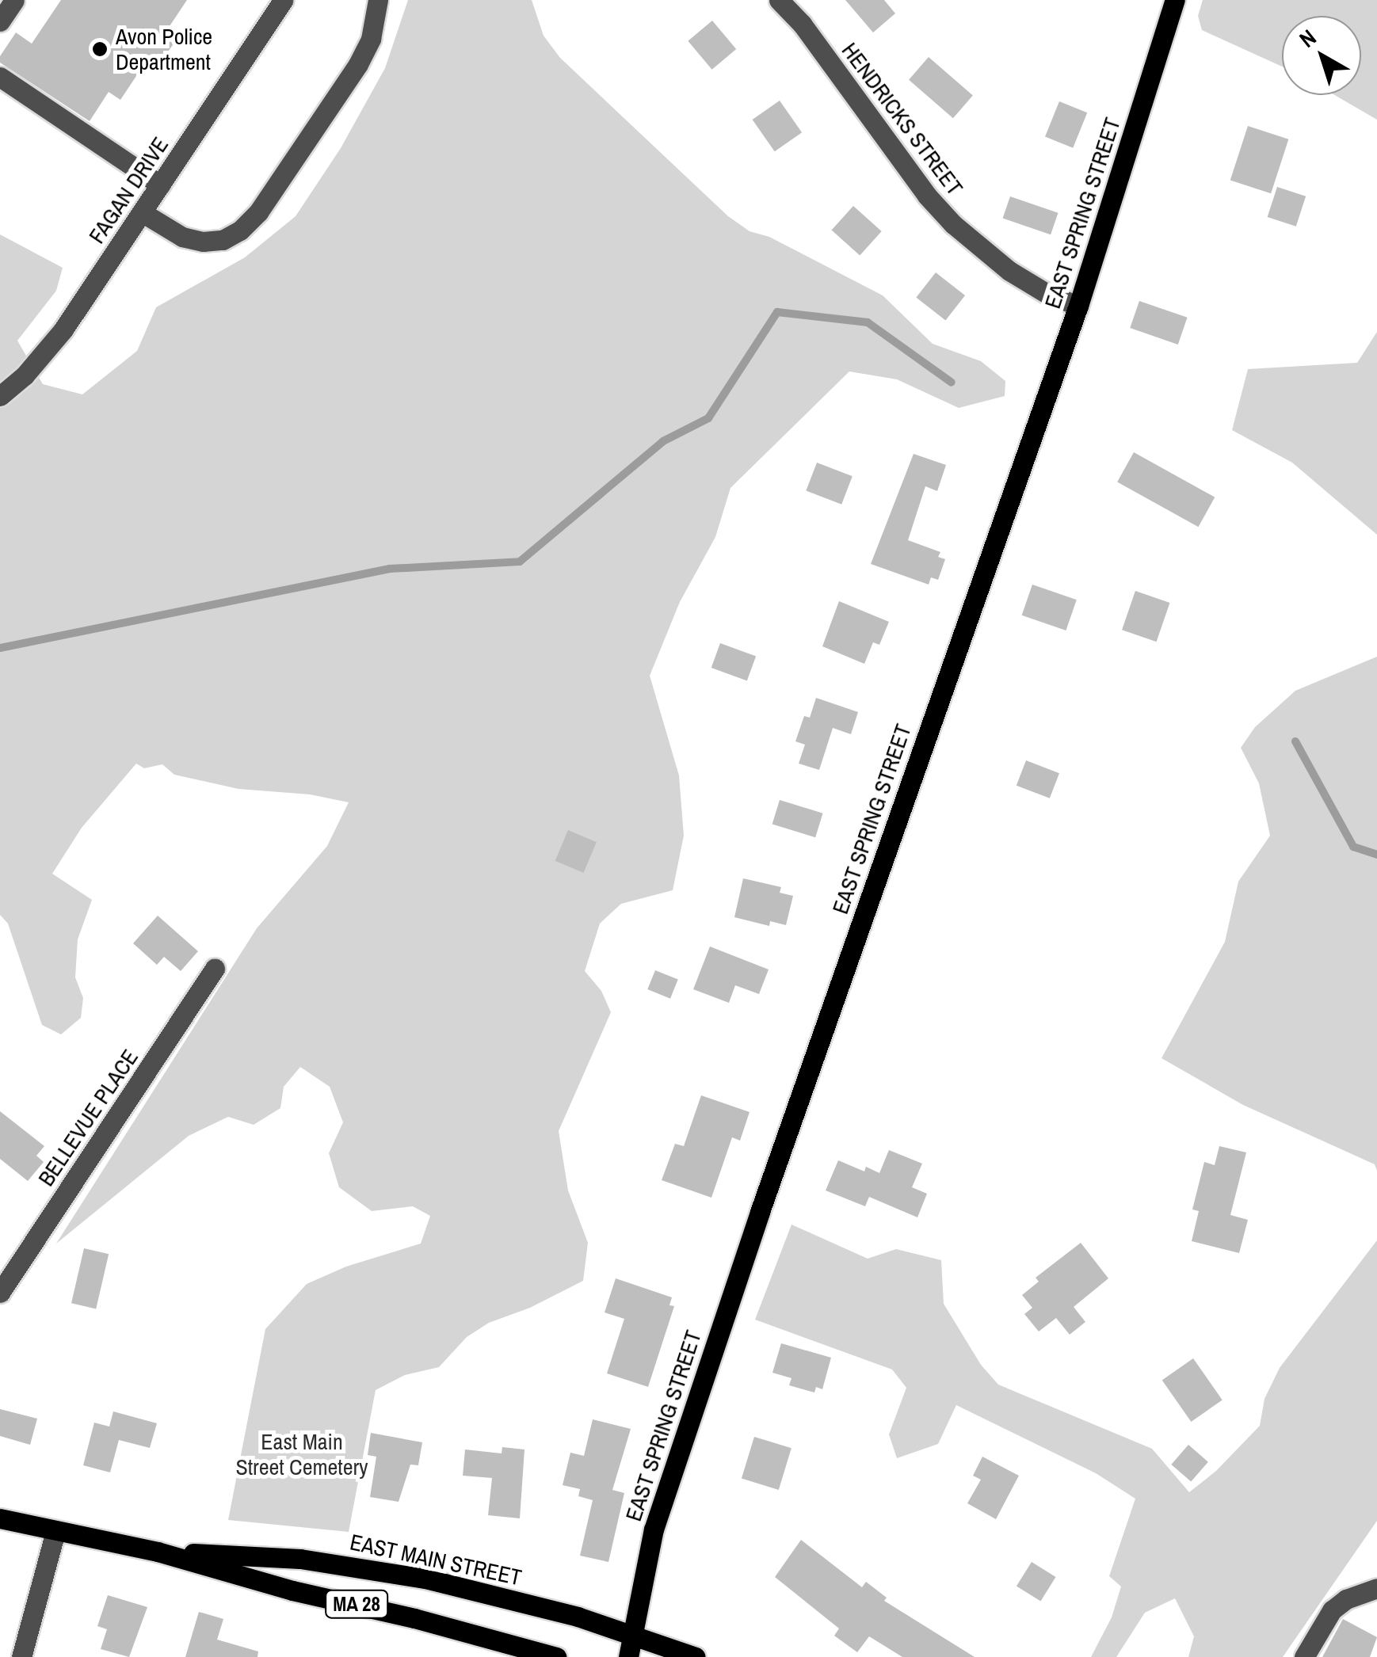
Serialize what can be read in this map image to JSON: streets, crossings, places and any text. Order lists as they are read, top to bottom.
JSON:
{
  "streets": {
    "main road": ["EAST SPRING STREET", "EAST MAIN STREET", "MA 28"],
    "street": ["HENDRICKS STREET", "FAGAN DRIVE", "BELLEVUE PLACE"]
  },
  "crossings": [
    ["HENDRICKS STREET", "EAST SPRING STREET"],
    ["EAST SPRING STREET", "EAST MAIN STREET"]
  ],
  "parks": ["East Main Street Cemetery"],
  "places": ["Avon Police Department"],
  "north": "top left"
}
